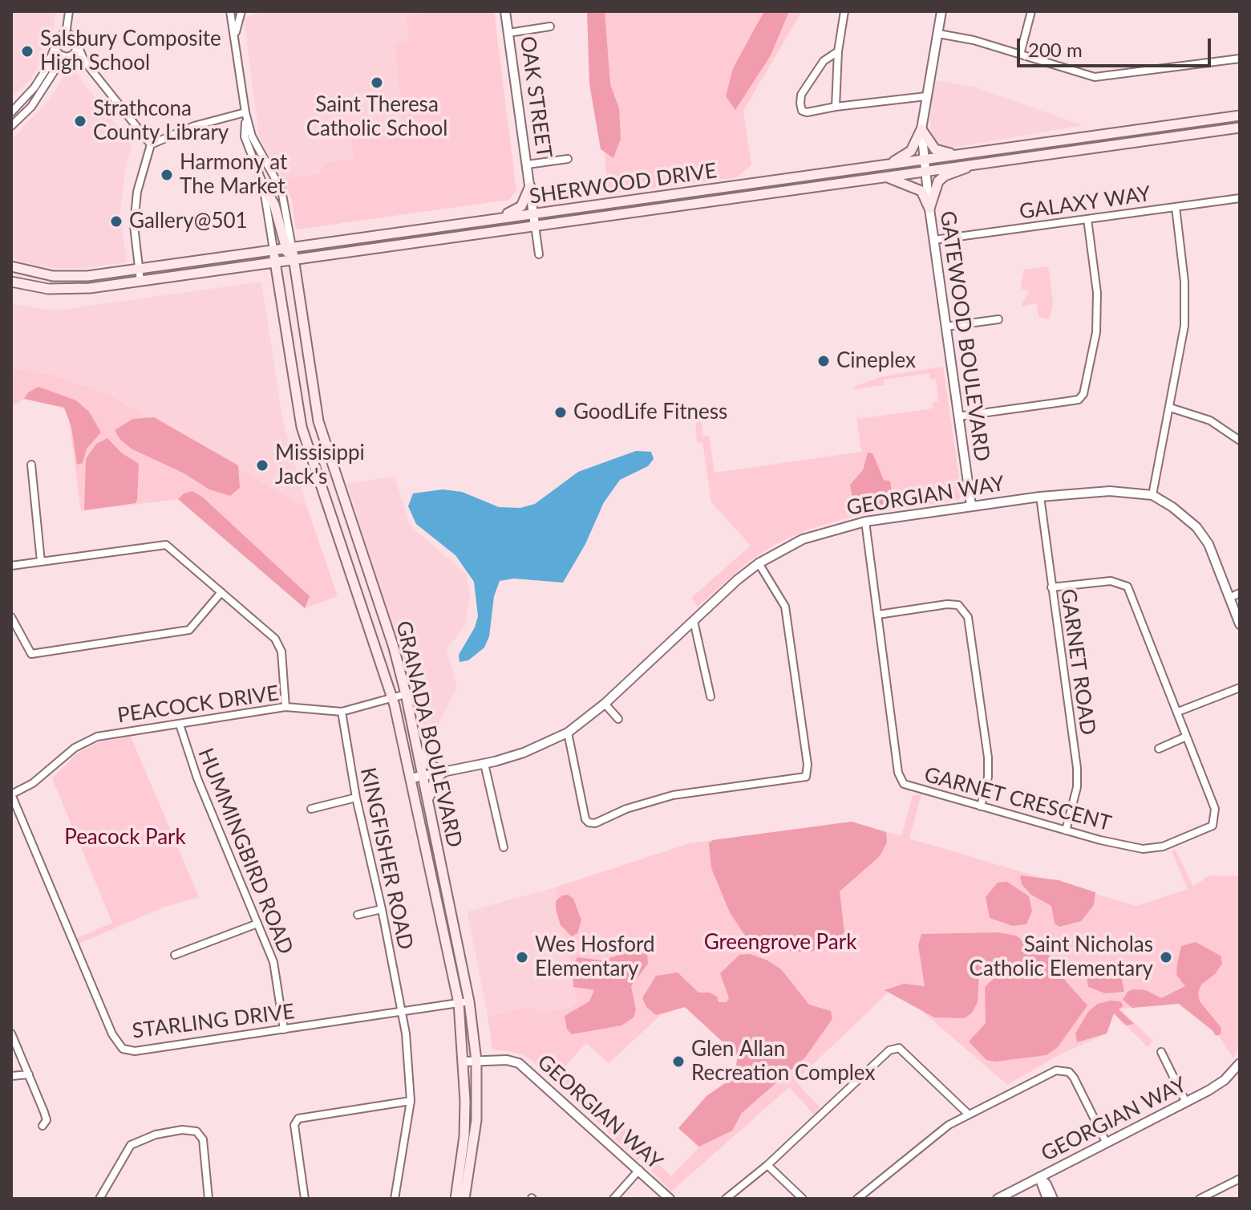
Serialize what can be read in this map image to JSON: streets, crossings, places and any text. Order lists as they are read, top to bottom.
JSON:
{
  "streets": {
    "main road": ["SHERWOOD DRIVE", "GRANADA BOULEVARD"],
    "street": [
      "OAK STREET",
      "GALAXY WAY",
      "GATEWOOD BOULEVARD",
      "GEORGIAN WAY",
      "GARNET ROAD",
      "PEACOCK DRIVE",
      "GARNET CRESCENT",
      "HUMMINGBIRD ROAD",
      "KINGFISHER ROAD",
      "STARLING DRIVE"
    ]
  },
  "crossings": [
    ["OAK STREET", "SHERWOOD DRIVE"],
    ["SHERWOOD DRIVE", "GATEWOOD BOULEVARD"],
    ["SHERWOOD DRIVE", "GRANADA BOULEVARD"],
    ["GALAXY WAY", "GATEWOOD BOULEVARD"],
    ["GATEWOOD BOULEVARD", "GEORGIAN WAY"],
    ["GEORGIAN WAY", "GARNET ROAD"],
    ["GEORGIAN WAY", "GRANADA BOULEVARD"],
    ["GEORGIAN WAY", "GARNET CRESCENT"],
    ["GARNET ROAD", "GARNET CRESCENT"],
    ["PEACOCK DRIVE", "GRANADA BOULEVARD"],
    ["PEACOCK DRIVE", "HUMMINGBIRD ROAD"],
    ["PEACOCK DRIVE", "KINGFISHER ROAD"],
    ["PEACOCK DRIVE", "STARLING DRIVE"],
    ["GRANADA BOULEVARD", "STARLING DRIVE"],
    ["HUMMINGBIRD ROAD", "STARLING DRIVE"],
    ["KINGFISHER ROAD", "STARLING DRIVE"]
  ],
  "parks": ["Peacock Park", "Greengrove Park"],
  "places": [
    "Salsbury Composite High School",
    "Saint Theresa Catholic School",
    "Strathcona County Library",
    "Harmony at The Market",
    "Gallery@501",
    "Cineplex",
    "GoodLife Fitness",
    "Missisippi Jack's",
    "Wes Hosford Elementary",
    "Saint Nicholas Catholic Elementary",
    "Glen Allan Recreation Complex"
  ],
  "scale_bar": "200 m"
}
